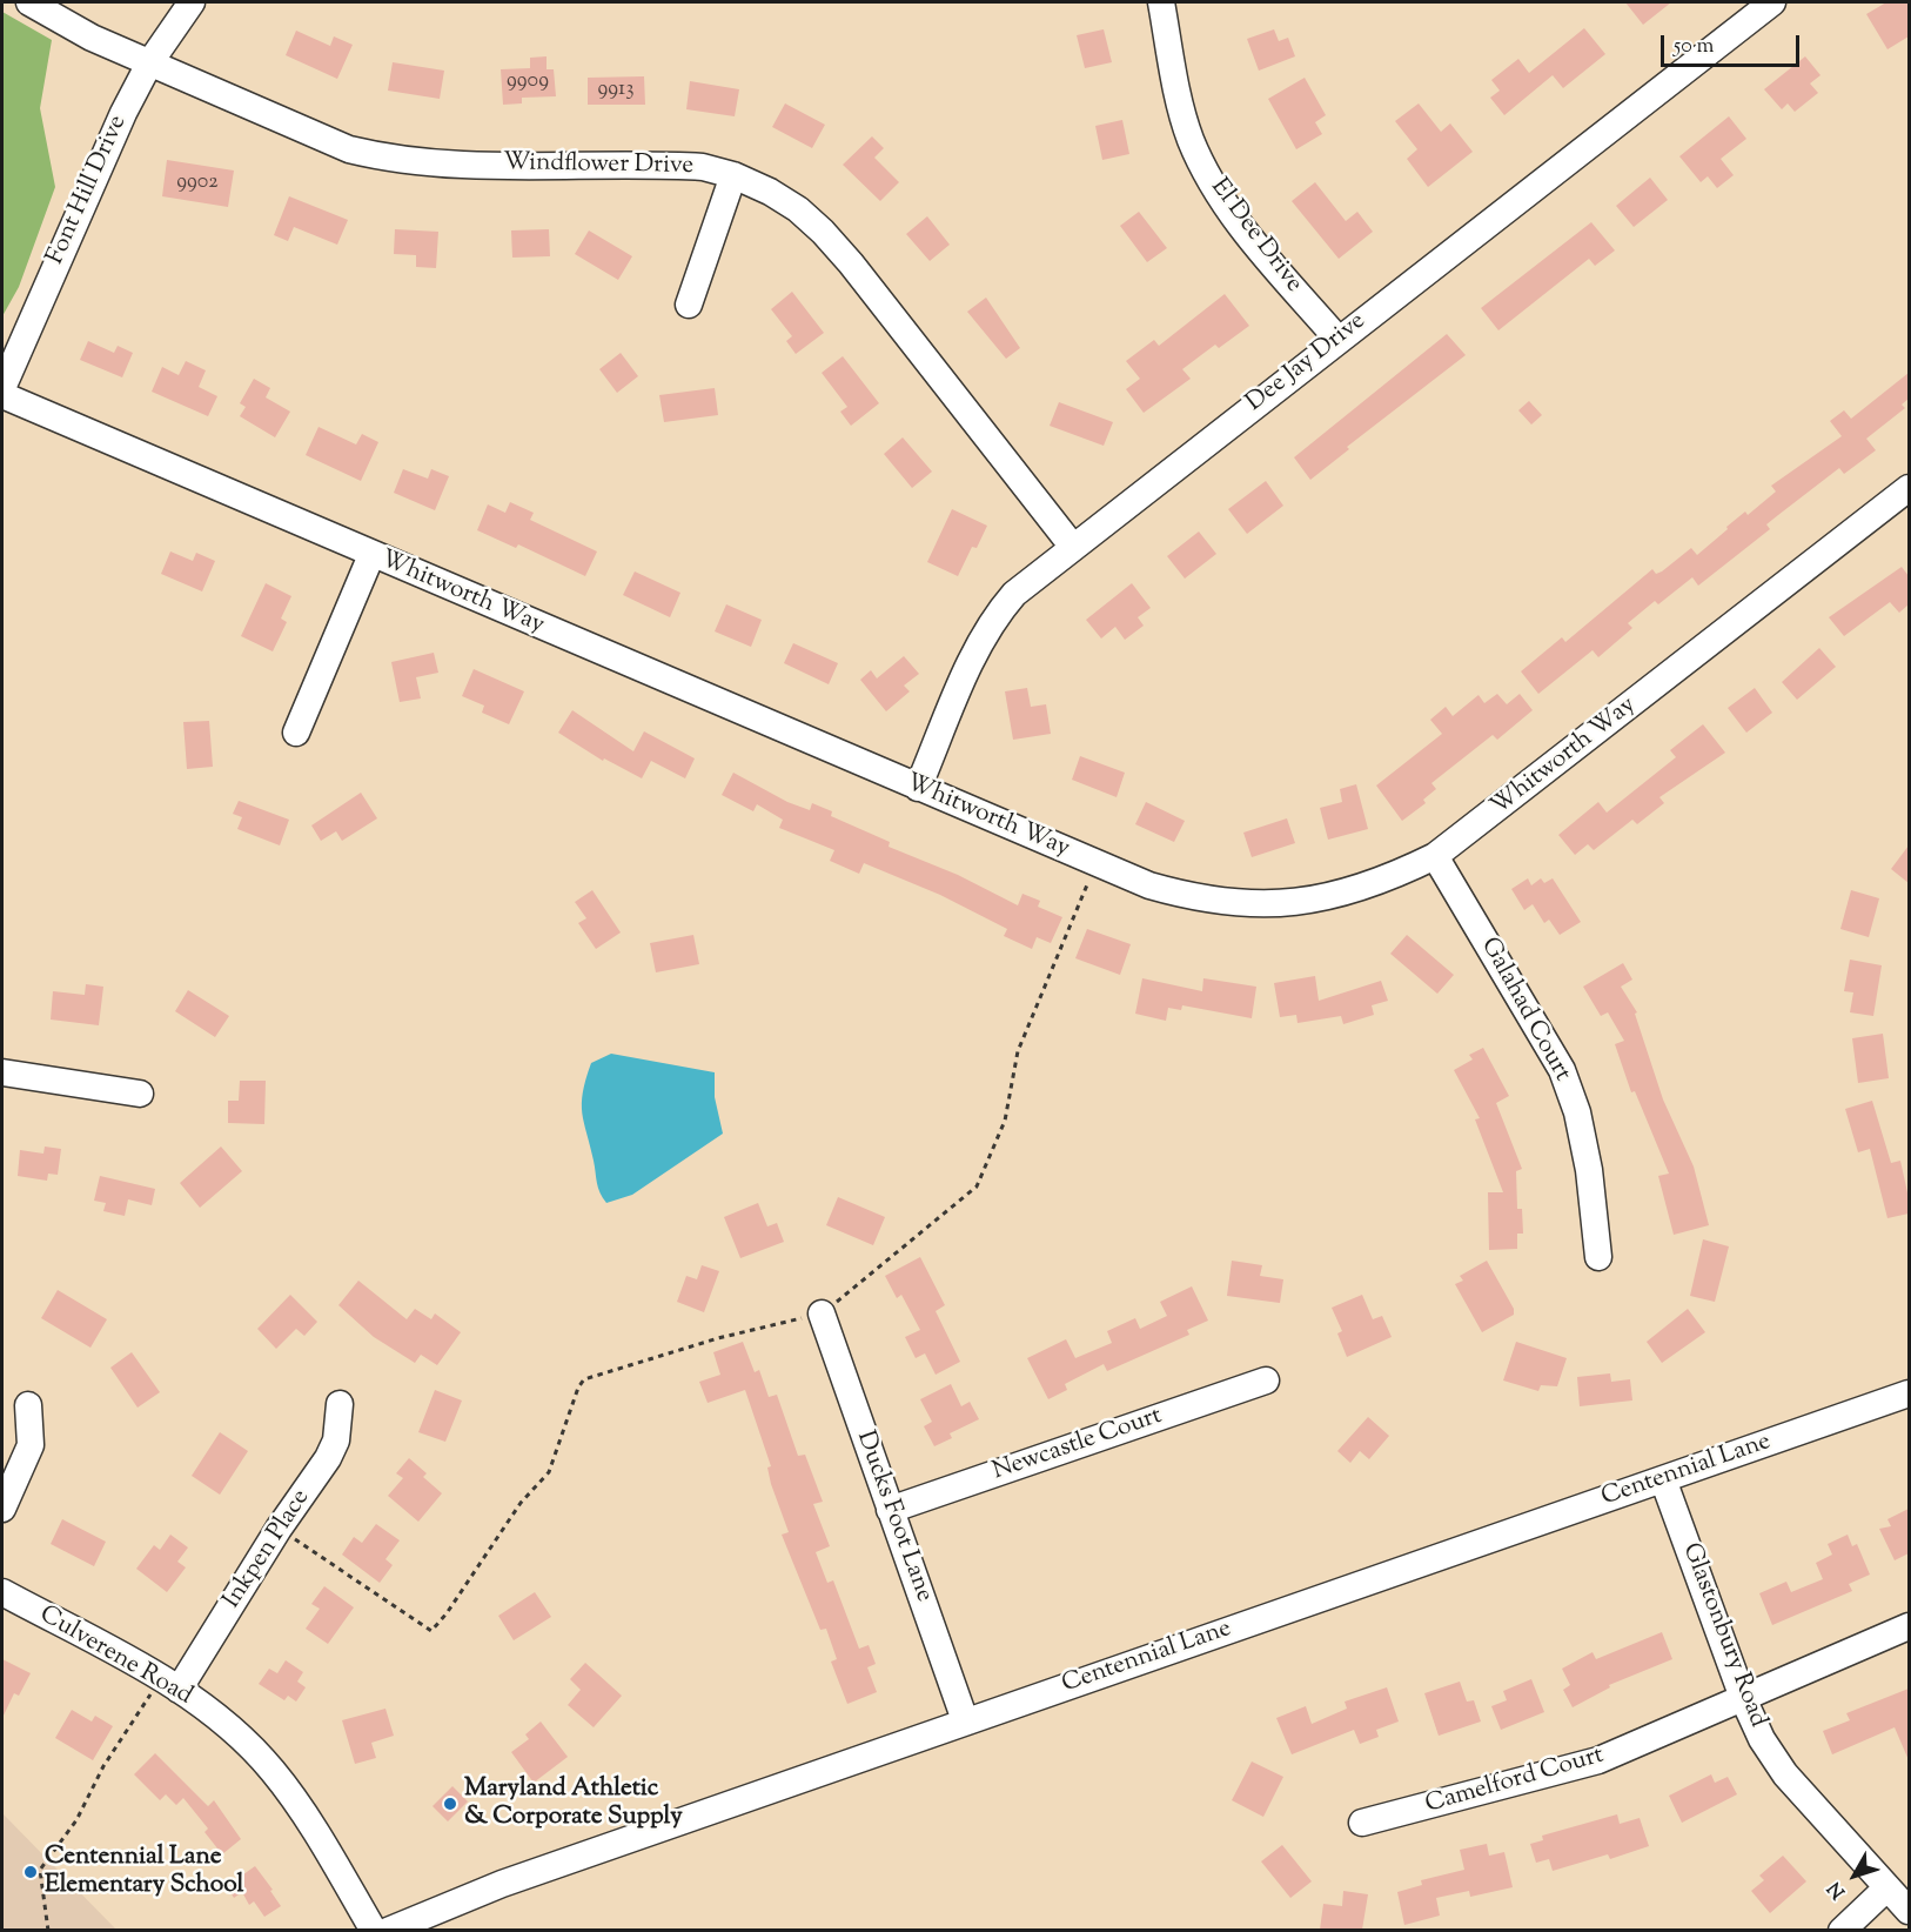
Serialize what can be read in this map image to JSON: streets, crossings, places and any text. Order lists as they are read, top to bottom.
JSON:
{
  "streets": {
    "street": [
      "Windflower Drive",
      "Font Hill Drive",
      "El Dee Drive",
      "Dee Jay Drive",
      "Whitworth Way",
      "Galahad Court",
      "Newcastle Court",
      "Centennial Lane",
      "Ducks Foot Lane",
      "Inkpen Place",
      "Glastonbury Road",
      "Culverene Road",
      "Camelford Court"
    ]
  },
  "crossings": [
    ["Windflower Drive", "Font Hill Drive"],
    ["Windflower Drive", "Dee Jay Drive"],
    ["El Dee Drive", "Dee Jay Drive"],
    ["Dee Jay Drive", "Whitworth Way"],
    ["Whitworth Way", "Galahad Court"],
    ["Newcastle Court", "Ducks Foot Lane"],
    ["Centennial Lane", "Ducks Foot Lane"],
    ["Centennial Lane", "Glastonbury Road"],
    ["Inkpen Place", "Culverene Road"],
    ["Glastonbury Road", "Camelford Court"]
  ],
  "places": ["Maryland Athletic & Corporate Supply", "Centennial Lane Elementary School"],
  "house_numbers": ["9909", "9913", "9902"],
  "scale_bar": "50 m",
  "north": "bottom left"
}
